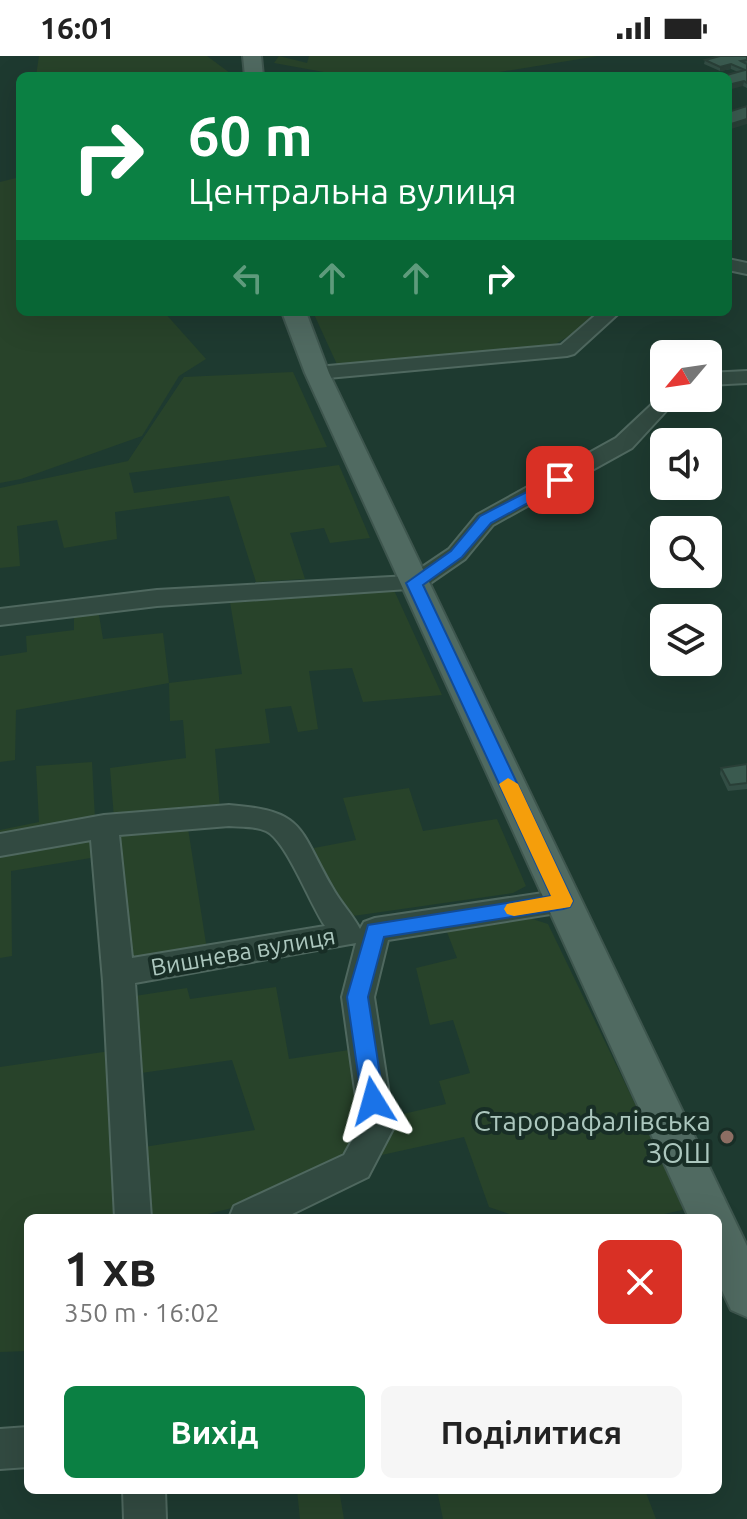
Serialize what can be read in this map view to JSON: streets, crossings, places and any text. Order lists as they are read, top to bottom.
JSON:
{
  "streets": {
    "street": ["Вишнева вулиця"]
  },
  "places": ["Старорафалівська ЗОШ"],
  "north": "bottom left",
  "page": {
    "status": "16:01",
    "turn": ["60 m", "Центральна вулиця"],
    "heading": ["1 хв", "350 m · 16:02"],
    "buttons": ["Вихід", "Поділитися"]
  }
}
